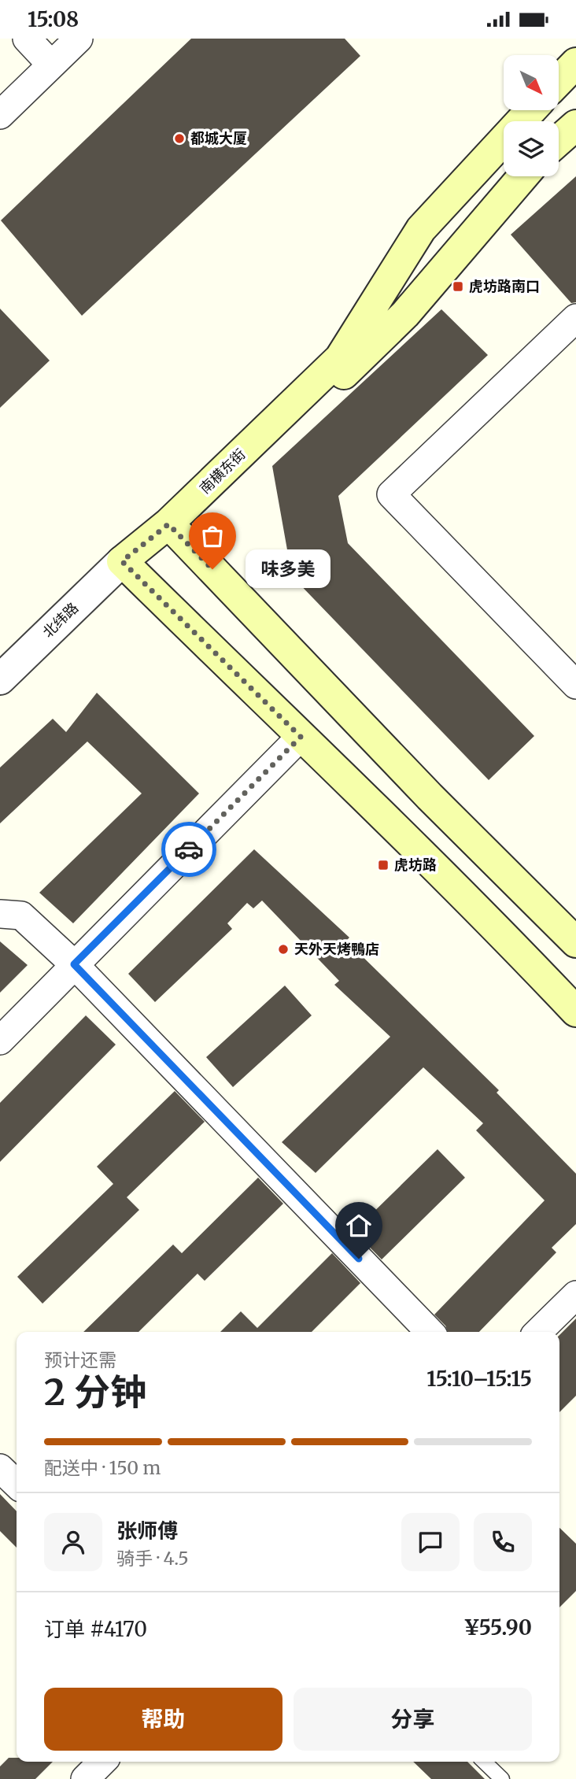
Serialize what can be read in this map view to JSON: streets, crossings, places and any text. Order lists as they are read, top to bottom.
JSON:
{
  "streets": {
    "main road": ["南横东街"],
    "street": ["北纬路"]
  },
  "places": {
    "other": ["都城大厦", "味多美", "天外天烤鴨店"],
    "transit": ["虎坊路南口", "虎坊路"]
  },
  "north": "bottom right",
  "page": {
    "status": "15:08",
    "bubble": "味多美",
    "heading": ["2 分钟", "预计还需", "15:10–15:15"],
    "panel": [
      "张师傅",
      "骑手 · 4.5",
      "订单 #4170",
      "¥55.90"
    ],
    "bar": "配送中 · 150 m",
    "buttons": ["帮助", "分享"]
  }
}
